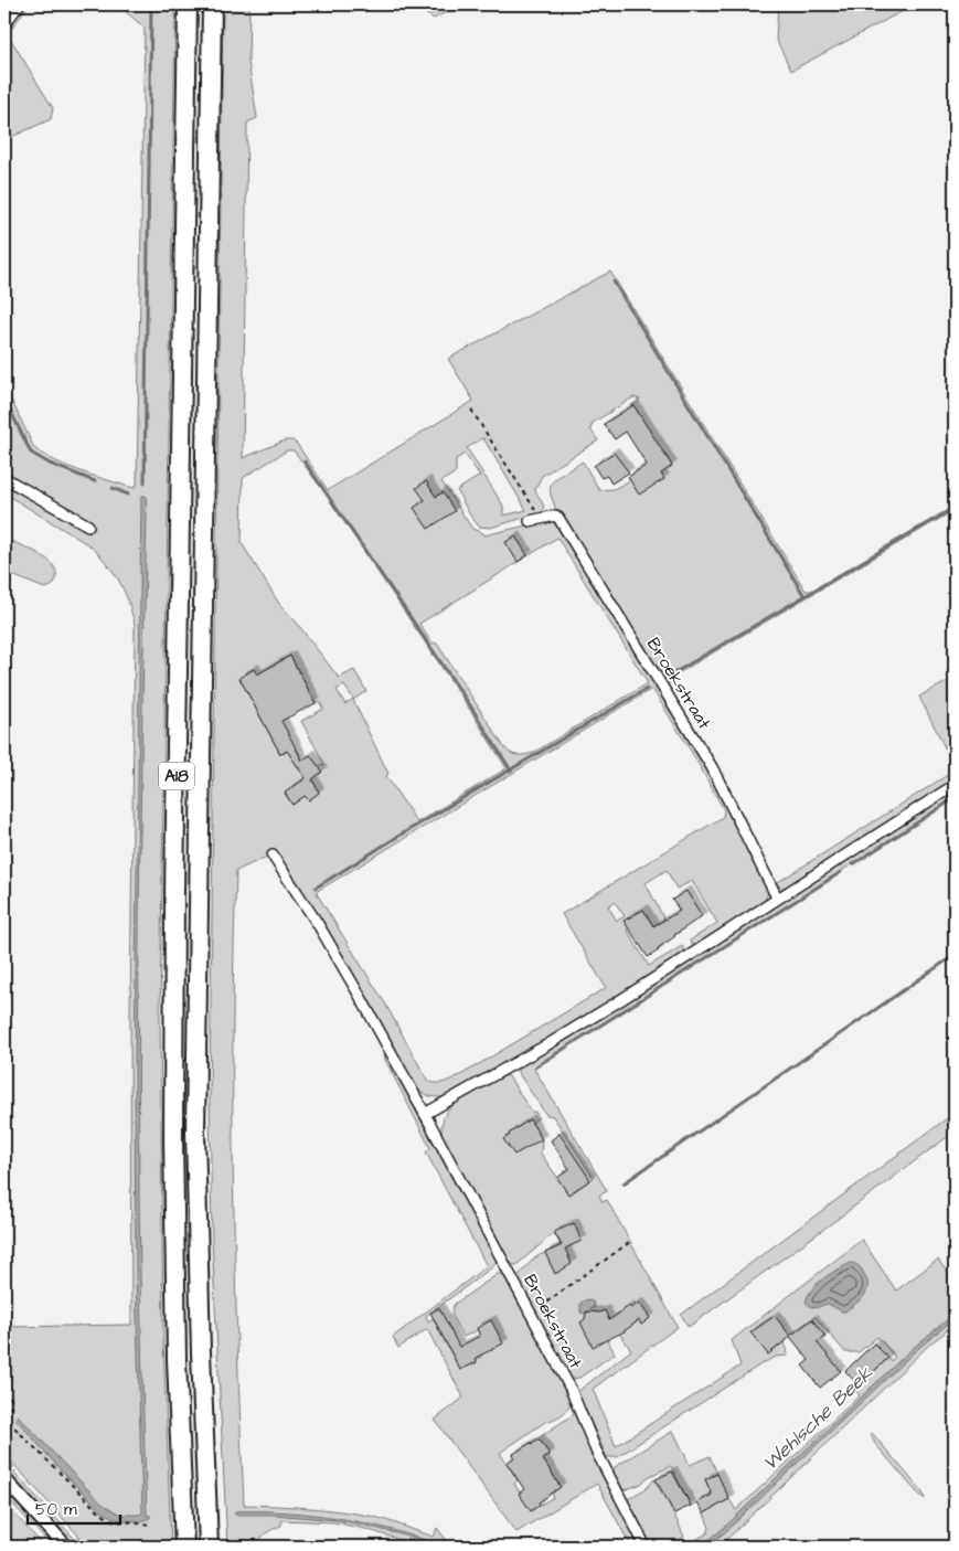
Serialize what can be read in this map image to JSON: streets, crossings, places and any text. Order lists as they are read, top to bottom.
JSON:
{
  "streets": {
    "highway": ["A18"],
    "street": ["Broekstraat"]
  },
  "water": ["Wehlsche Beek"],
  "scale_bar": "50 m"
}
